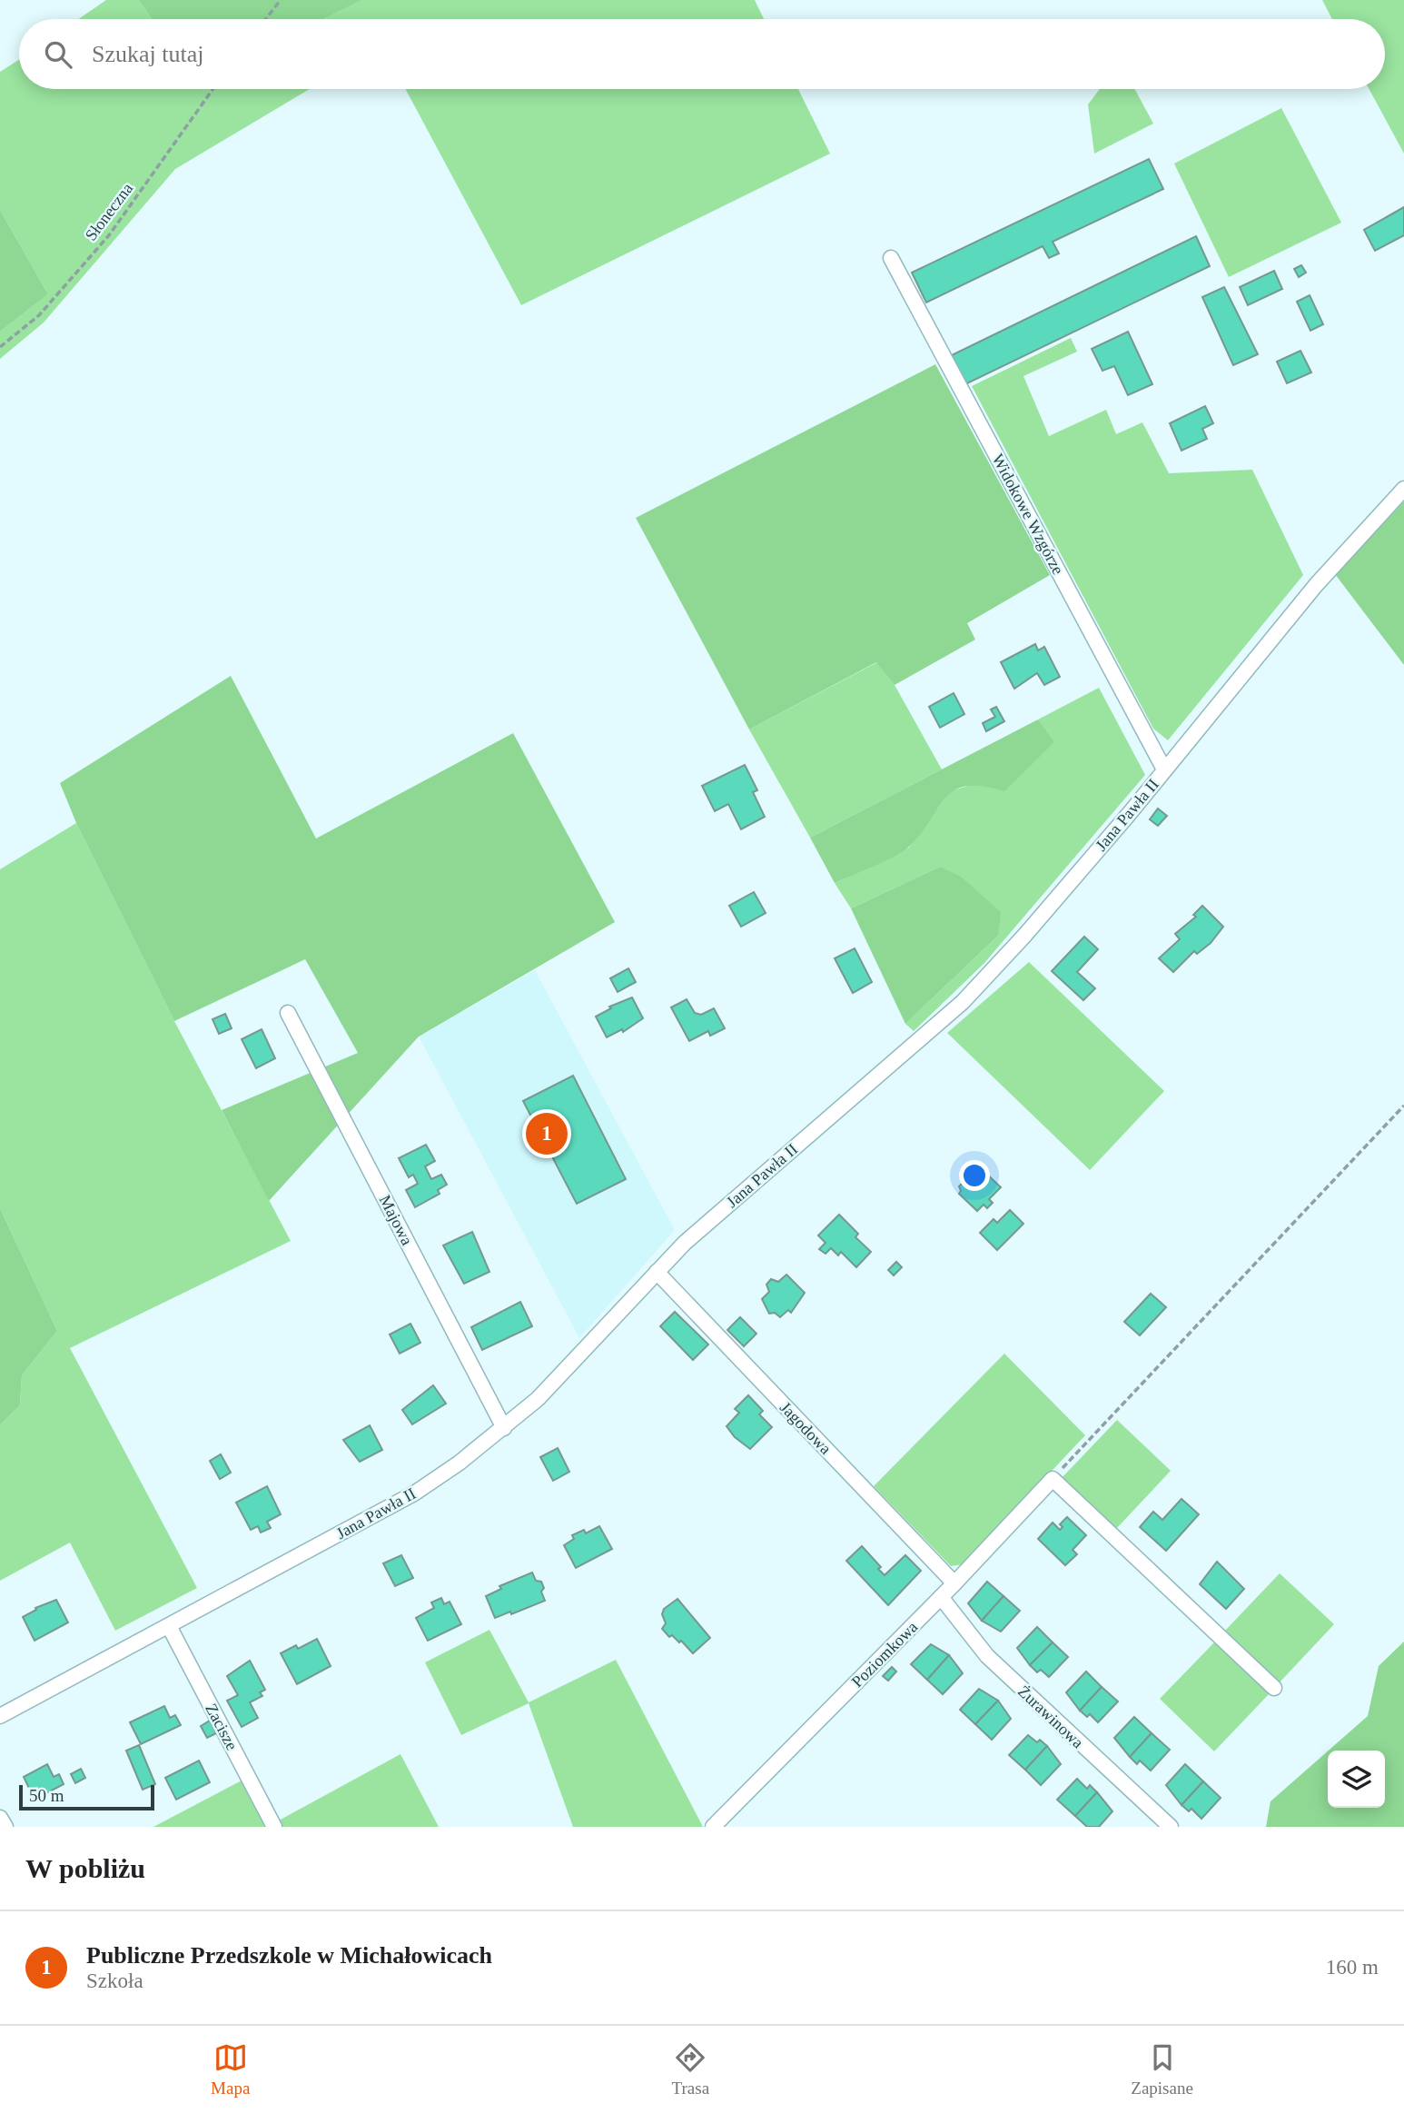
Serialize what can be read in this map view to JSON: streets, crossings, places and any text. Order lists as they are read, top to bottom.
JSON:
{
  "streets": {
    "street": [
      "Widokowe Wzgórze",
      "Jana Pawła II",
      "Majowa",
      "Jagodowa",
      "Poziomkowa",
      "Żurawinowa",
      "Zacisze"
    ],
    "path": ["Słoneczna"]
  },
  "crossings": [
    ["Widokowe Wzgórze", "Jana Pawła II"],
    ["Jana Pawła II", "Majowa"],
    ["Jana Pawła II", "Jagodowa"],
    ["Jana Pawła II", "Zacisze"],
    ["Jagodowa", "Poziomkowa"],
    ["Poziomkowa", "Żurawinowa"]
  ],
  "scale_bar": "50 m",
  "page": {
    "search": "Szukaj tutaj",
    "pins": "1",
    "scale": "50 m",
    "heading": "W pobliżu",
    "list": [
      {
        "mark": "1",
        "name": "Publiczne Przedszkole w Michałowicach",
        "note": "Szkoła",
        "value": "160 m"
      }
    ],
    "nav": ["Mapa", "Trasa", "Zapisane"]
  }
}
